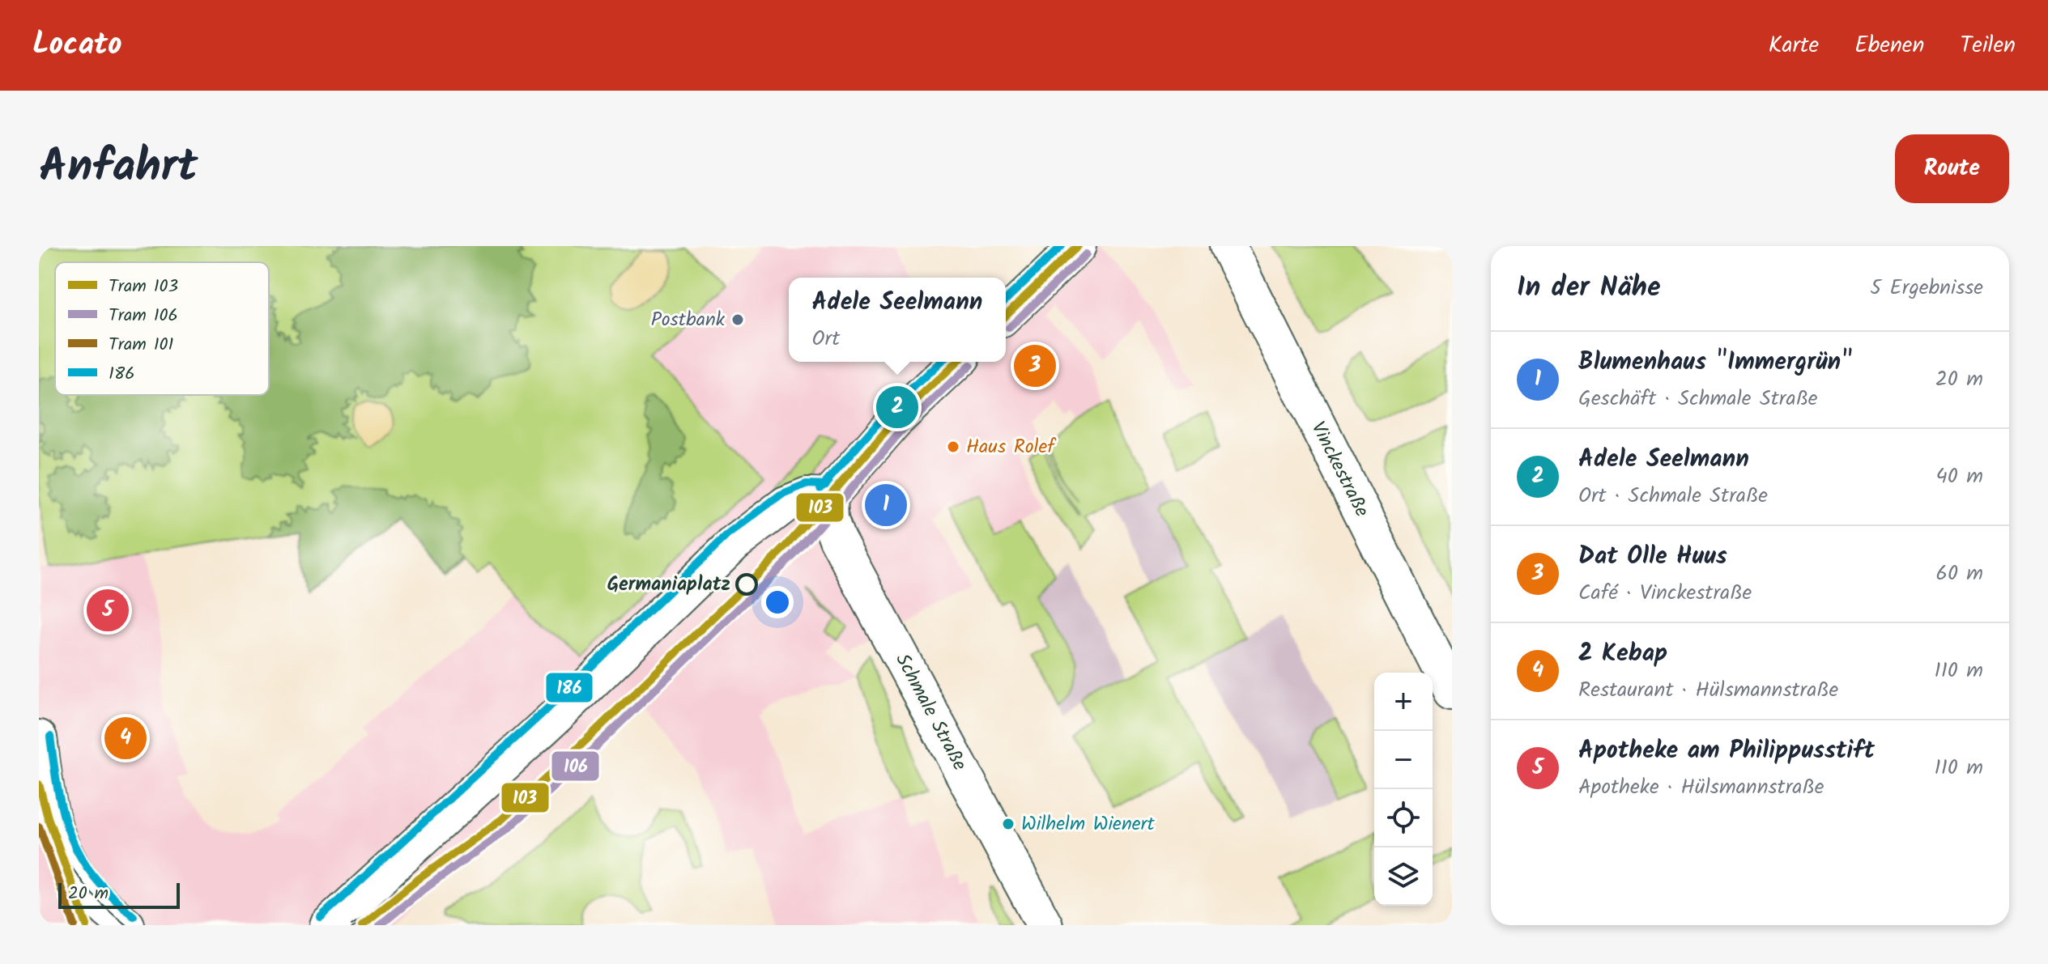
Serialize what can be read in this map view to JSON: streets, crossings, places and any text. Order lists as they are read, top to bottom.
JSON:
{
  "streets": {
    "street": ["Vinckestraße", "Schmale Straße"]
  },
  "places": [
    "Postbank",
    "Haus Rolef",
    "Germaniaplatz",
    "Wilhelm Wienert"
  ],
  "lines": [
    "tram line 103",
    "transit line 186",
    "tram line 106",
    "tram line 101"
  ],
  "legend": [
    "Tram 103",
    "Tram 106",
    "Tram 101",
    "186"
  ],
  "scale_bar": "20 m",
  "page": {
    "header": "Locato",
    "nav": ["Karte", "Ebenen", "Teilen"],
    "title": "Anfahrt",
    "buttons": "Route",
    "heading": ["In der Nähe", "5 Ergebnisse"],
    "popup": ["Adele Seelmann", "Ort"],
    "list": [
      {
        "mark": "1",
        "name": "Blumenhaus \"Immergrün\"",
        "note": "Geschäft · Schmale Straße",
        "value": "20 m"
      },
      {
        "mark": "2",
        "name": "Adele Seelmann",
        "note": "Ort · Schmale Straße",
        "value": "40 m"
      },
      {
        "mark": "3",
        "name": "Dat Olle Huus",
        "note": "Café · Vinckestraße",
        "value": "60 m"
      },
      {
        "mark": "4",
        "name": "2 Kebap",
        "note": "Restaurant · Hülsmannstraße",
        "value": "110 m"
      },
      {
        "mark": "5",
        "name": "Apotheke am Philippusstift",
        "note": "Apotheke · Hülsmannstraße",
        "value": "110 m"
      }
    ],
    "pins": [
      "3",
      "2",
      "1",
      "5",
      "4"
    ],
    "map_buttons": ["+", "−"],
    "scale": "20 m"
  }
}
